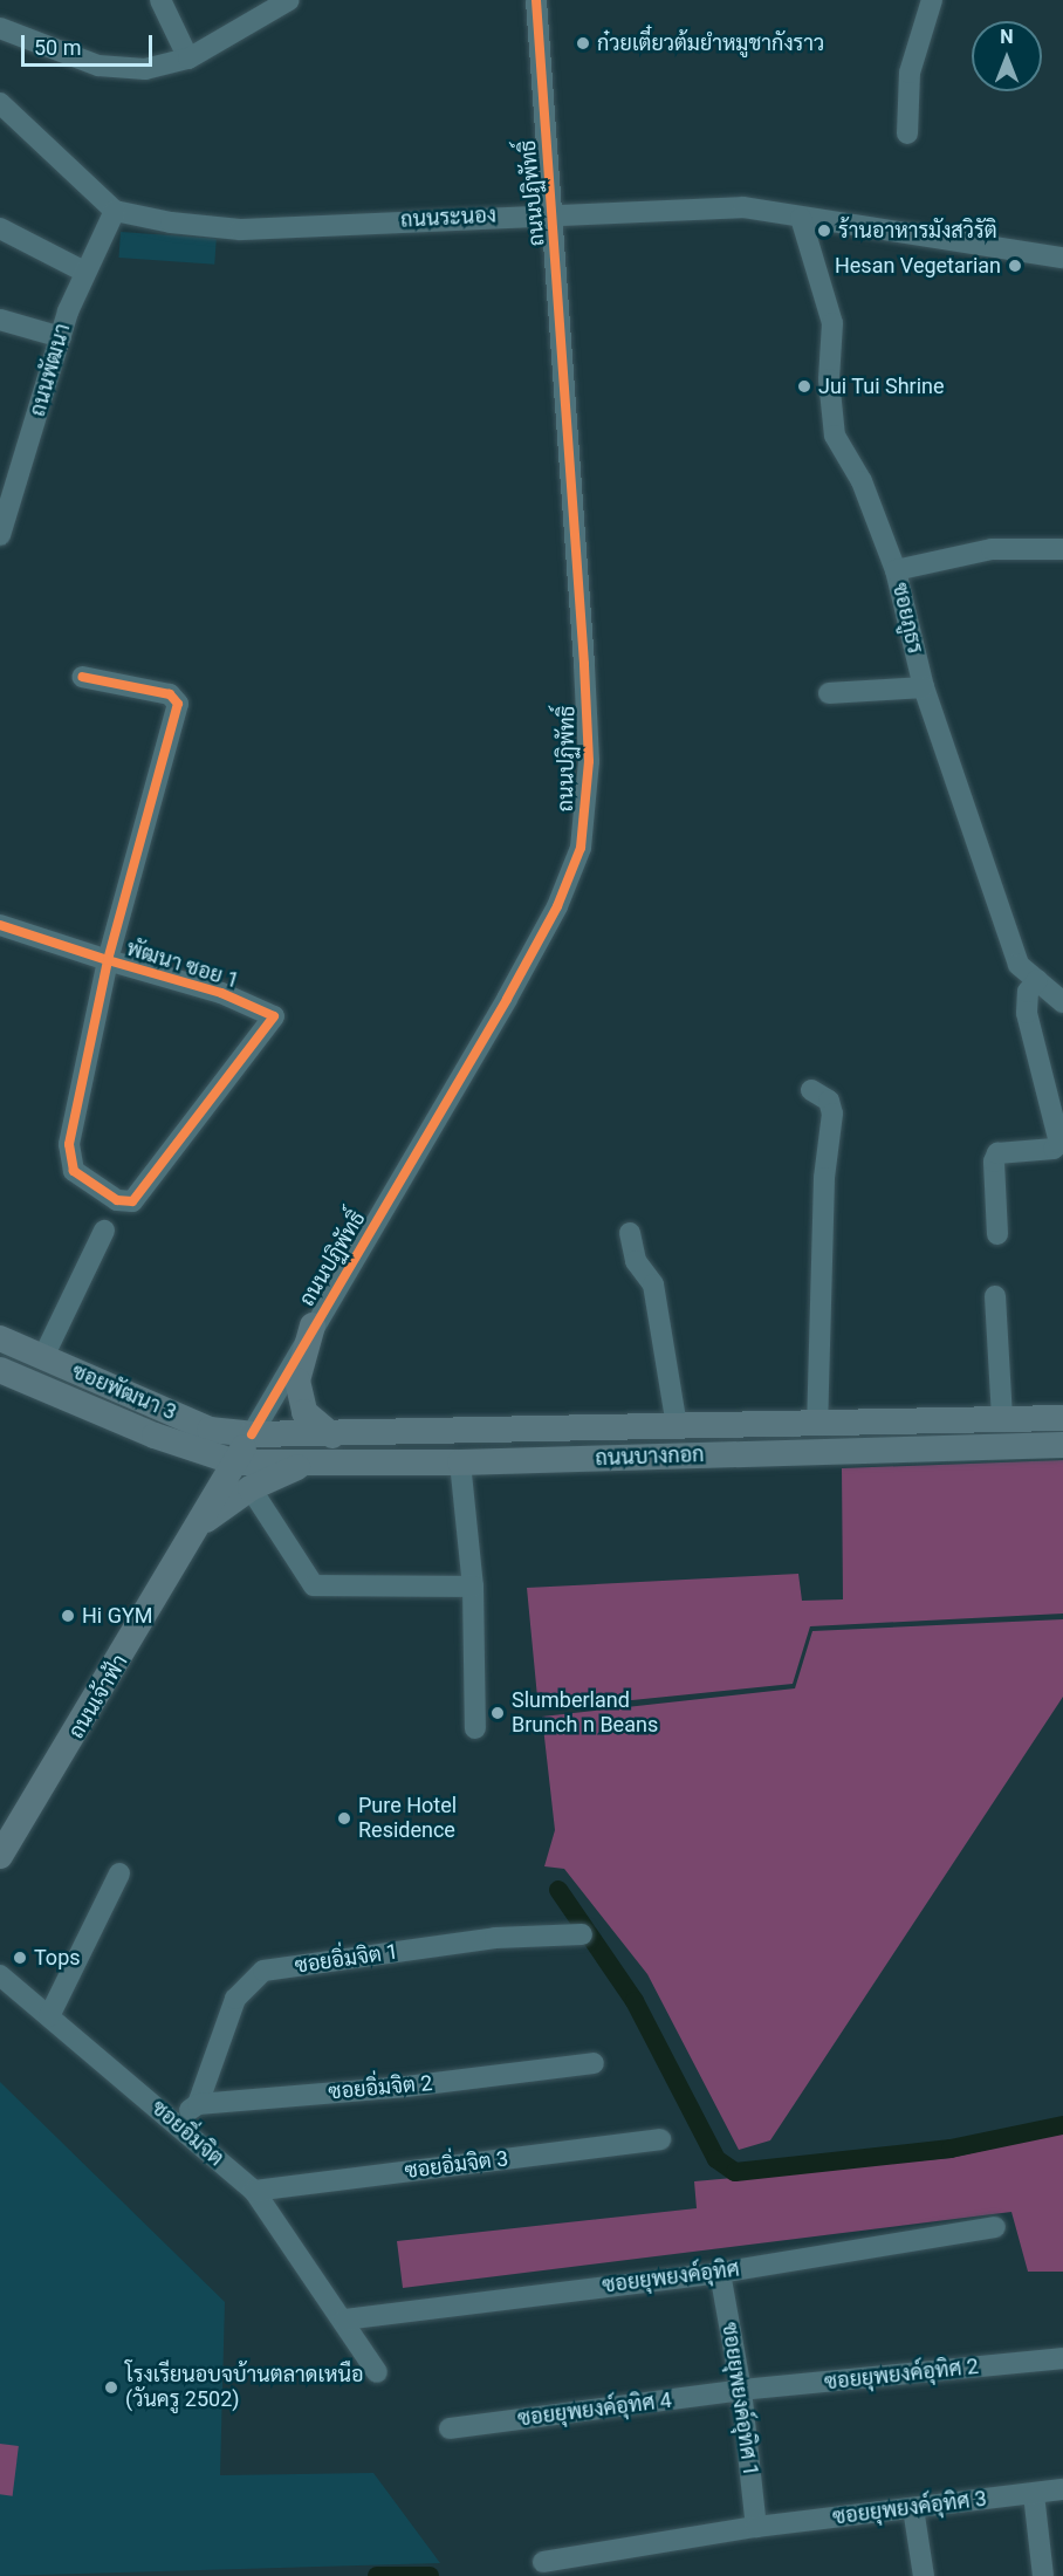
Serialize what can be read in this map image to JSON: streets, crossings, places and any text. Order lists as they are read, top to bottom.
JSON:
{
  "streets": {
    "main road": ["ซอยพัฒนา 3", "ถนนบางกอก", "ถนนเจ้าฟ้า"],
    "street": [
      "ถนนปฏิพัทธิ์",
      "ถนนระนอง",
      "ถนนพัฒนา",
      "ซอยภูธร",
      "พัฒนา ซอย 1",
      "ซอยอิ่มจิต 1",
      "ซอยอิ่มจิต 2",
      "ซอยอิ่มจิต",
      "ซอยอิ่มจิต 3",
      "ซอยยุพยงค์อุทิศ",
      "ซอยยุพยงค์อุทิศ 2",
      "ซอยยุพยงค์อุทิศ 1",
      "ซอยยุพยงค์อุทิศ 4",
      "ซอยยุพยงค์อุทิศ 3"
    ]
  },
  "crossings": [
    ["ถนนปฏิพัทธิ์", "ถนนระนอง"],
    ["ถนนปฏิพัทธิ์", "ซอยพัฒนา 3"],
    ["ถนนปฏิพัทธิ์", "ถนนบางกอก"],
    ["ถนนปฏิพัทธิ์", "ถนนเจ้าฟ้า"],
    ["ถนนระนอง", "ถนนพัฒนา"],
    ["ถนนระนอง", "ซอยภูธร"],
    ["ซอยพัฒนา 3", "ถนนบางกอก"],
    ["ซอยพัฒนา 3", "ถนนเจ้าฟ้า"],
    ["ถนนบางกอก", "ถนนเจ้าฟ้า"],
    ["ซอยอิ่มจิต 1", "ซอยอิ่มจิต 2"],
    ["ซอยอิ่มจิต", "ซอยอิ่มจิต 3"],
    ["ซอยอิ่มจิต", "ซอยยุพยงค์อุทิศ"],
    ["ซอยยุพยงค์อุทิศ", "ซอยยุพยงค์อุทิศ 1"],
    ["ซอยยุพยงค์อุทิศ 2", "ซอยยุพยงค์อุทิศ 1"],
    ["ซอยยุพยงค์อุทิศ 2", "ซอยยุพยงค์อุทิศ 4"],
    ["ซอยยุพยงค์อุทิศ 1", "ซอยยุพยงค์อุทิศ 4"],
    ["ซอยยุพยงค์อุทิศ 1", "ซอยยุพยงค์อุทิศ 3"]
  ],
  "places": [
    "ก๋วยเตี๋ยวต้มยำหมูชากังราว",
    "ร้านอาหารมังสวิรัติ",
    "Hesan Vegetarian",
    "Jui Tui Shrine",
    "Hi GYM",
    "Slumberland Brunch n Beans",
    "Pure Hotel Residence",
    "Tops",
    "โรงเรียนอบจบ้านตลาดเหนือ (วันครู 2502)"
  ],
  "scale_bar": "50 m",
  "north": "top"
}
